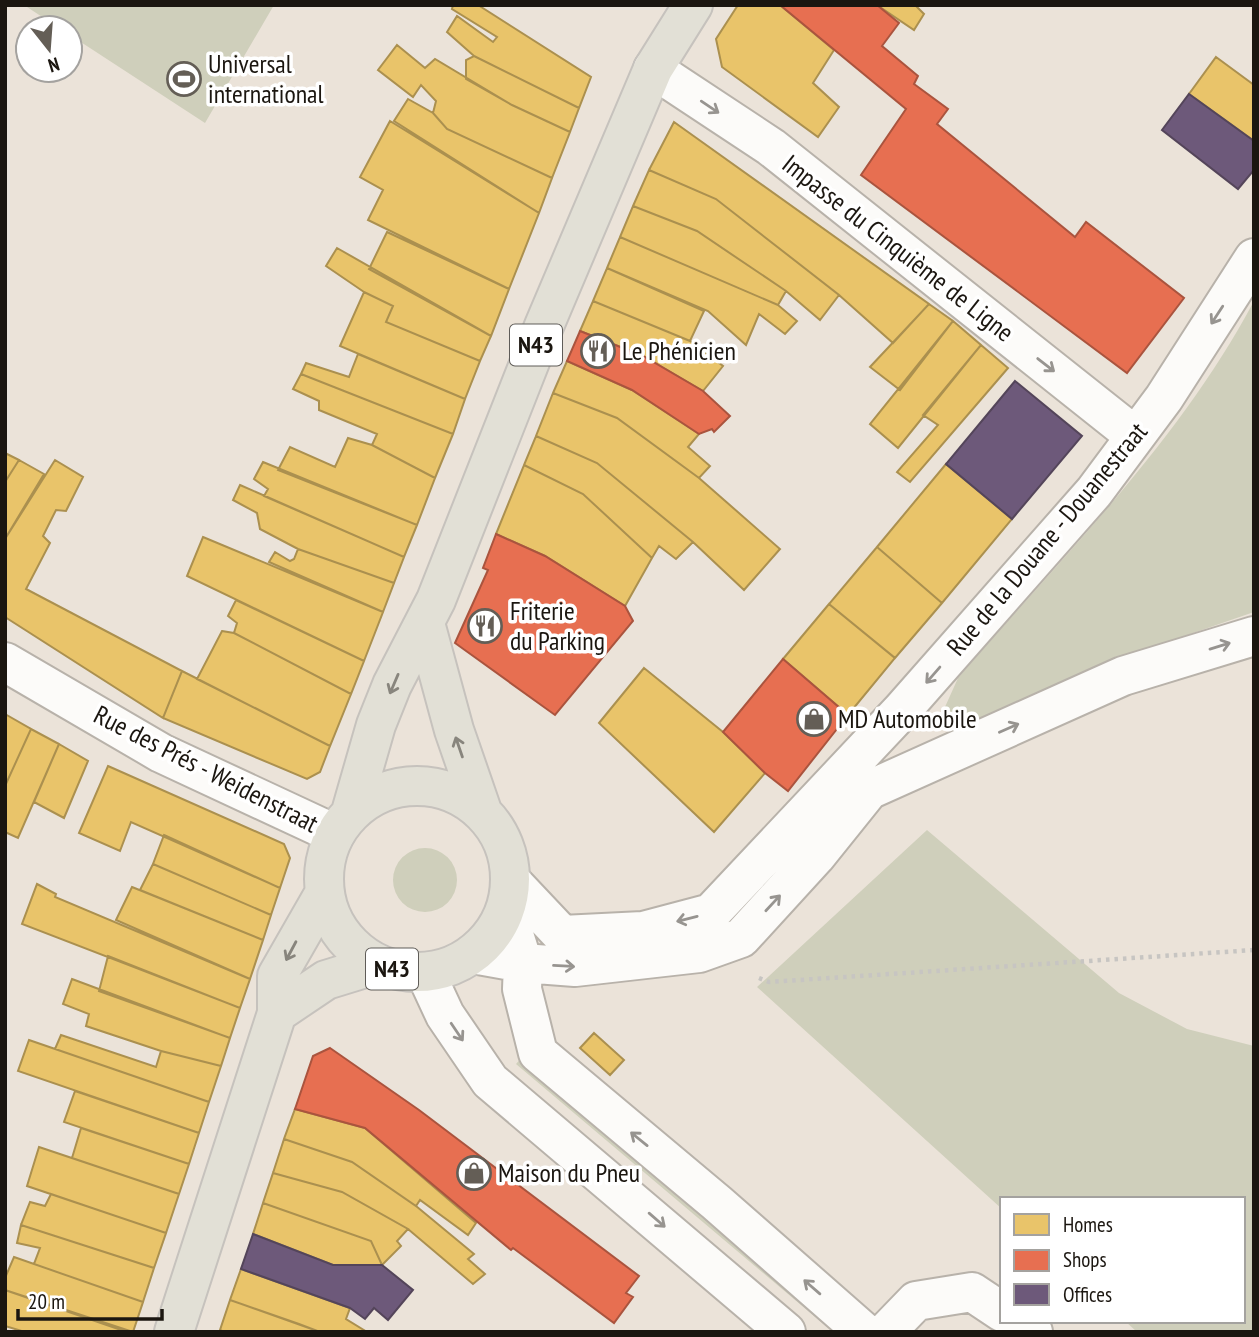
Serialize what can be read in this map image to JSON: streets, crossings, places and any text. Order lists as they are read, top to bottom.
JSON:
{
  "streets": {
    "main road": ["N43"],
    "street": ["Impasse du Cinquième de Ligne", "Rue de la Douane - Douanestraat", "Rue des Prés - Weidenstraat"]
  },
  "crossings": [
    ["Impasse du Cinquième de Ligne", "N43"],
    ["Impasse du Cinquième de Ligne", "Rue de la Douane - Douanestraat"],
    ["N43", "Rue de la Douane - Douanestraat"],
    ["N43", "Rue des Prés - Weidenstraat"],
    ["Rue de la Douane - Douanestraat", "Rue des Prés - Weidenstraat"]
  ],
  "one_way": ["Impasse du Cinquième de Ligne"],
  "places": {
    "sports": ["Universal international"],
    "restaurant": ["Le Phénicien", "Friterie du Parking"],
    "shop": ["MD Automobile", "Maison du Pneu"]
  },
  "legend": ["Homes", "Shops", "Offices"],
  "scale_bar": "20 m",
  "north": "bottom"
}
